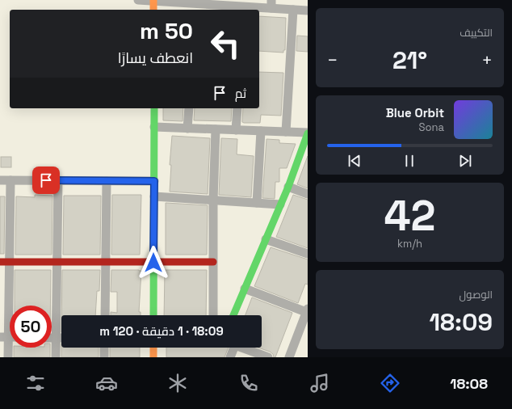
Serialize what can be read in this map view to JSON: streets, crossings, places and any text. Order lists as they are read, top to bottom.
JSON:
{
  "page": {
    "tile": [
      "التكييف",
      ["42", "km/h"],
      ["الوصول", "18:09"]
    ],
    "turn": ["50 m", "انعطف يسارًا"],
    "heat": ["−", "21°", "+"],
    "then": "ثم",
    "song": ["Blue Orbit", "Sona"],
    "limit": "50",
    "trip": "18:09 · 1 دقيقة · 120 m",
    "tabs": "18:08"
  }
}
